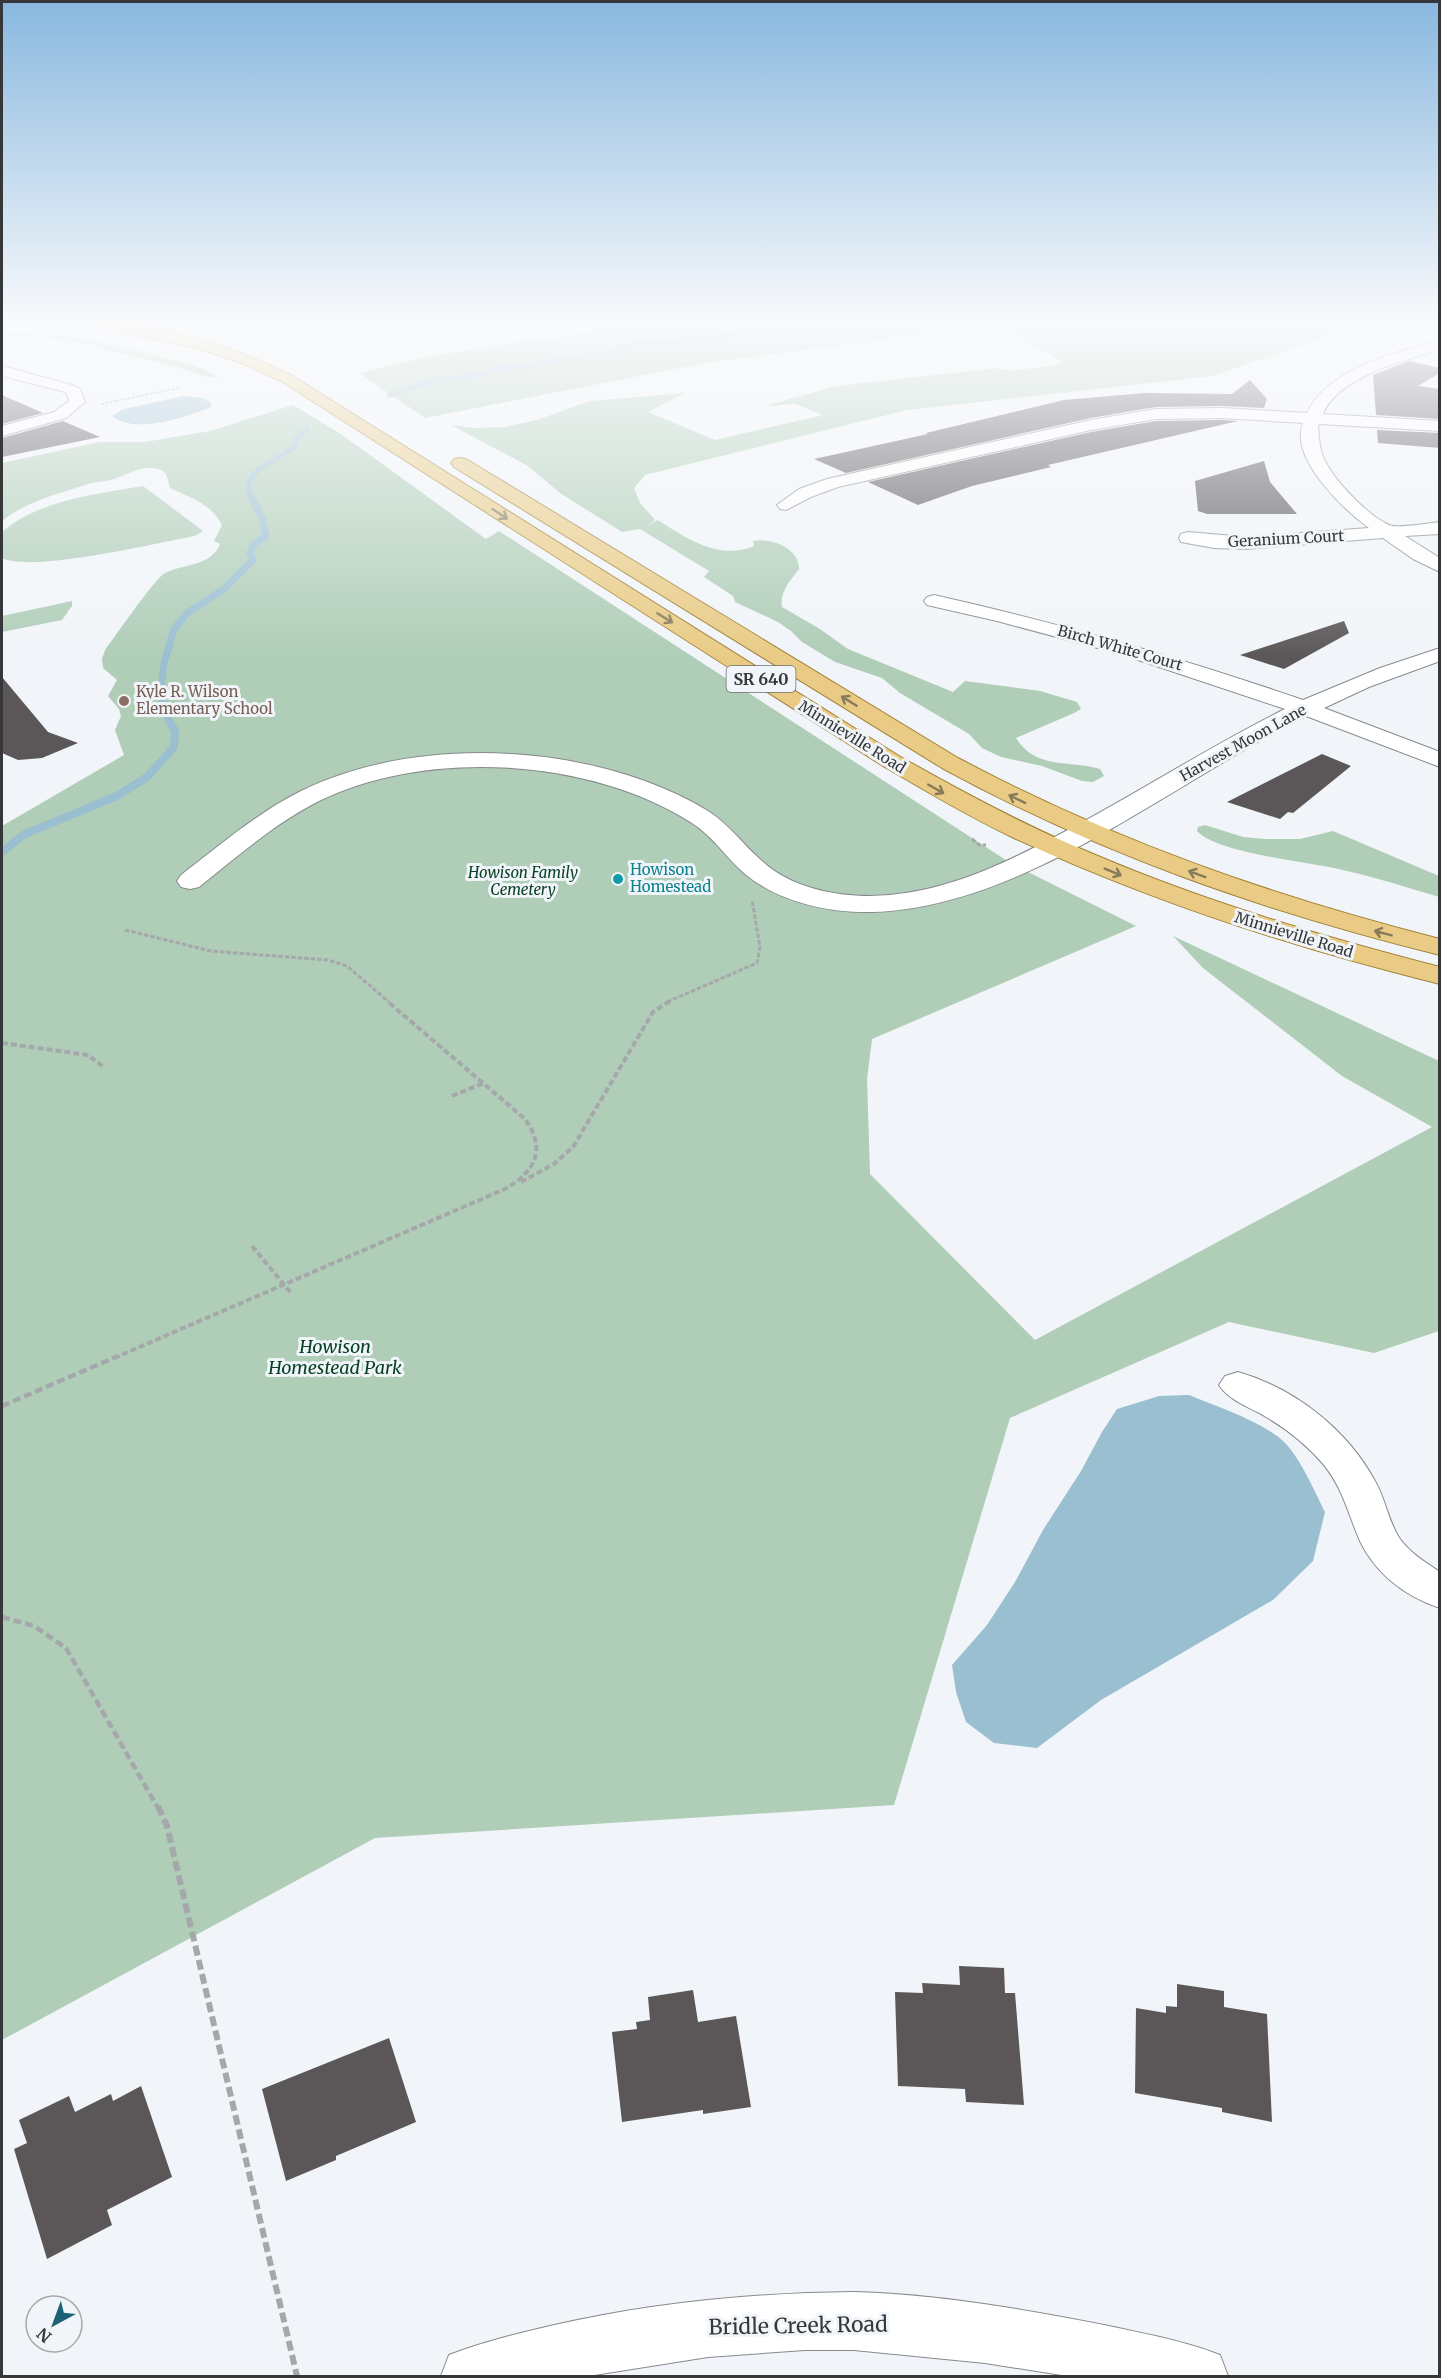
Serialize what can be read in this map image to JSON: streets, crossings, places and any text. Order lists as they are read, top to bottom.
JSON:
{
  "streets": {
    "main road": ["SR 640", "Minnieville Road"],
    "street": [
      "Geranium Court",
      "Birch White Court",
      "Harvest Moon Lane",
      "Bridle Creek Road"
    ]
  },
  "crossings": [
    ["Birch White Court", "Harvest Moon Lane"],
    ["Minnieville Road", "Harvest Moon Lane"]
  ],
  "parks": ["Howison Family Cemetery", "Howison Homestead Park"],
  "places": ["Kyle R. Wilson Elementary School", "Howison Homestead"],
  "north": "bottom left"
}
